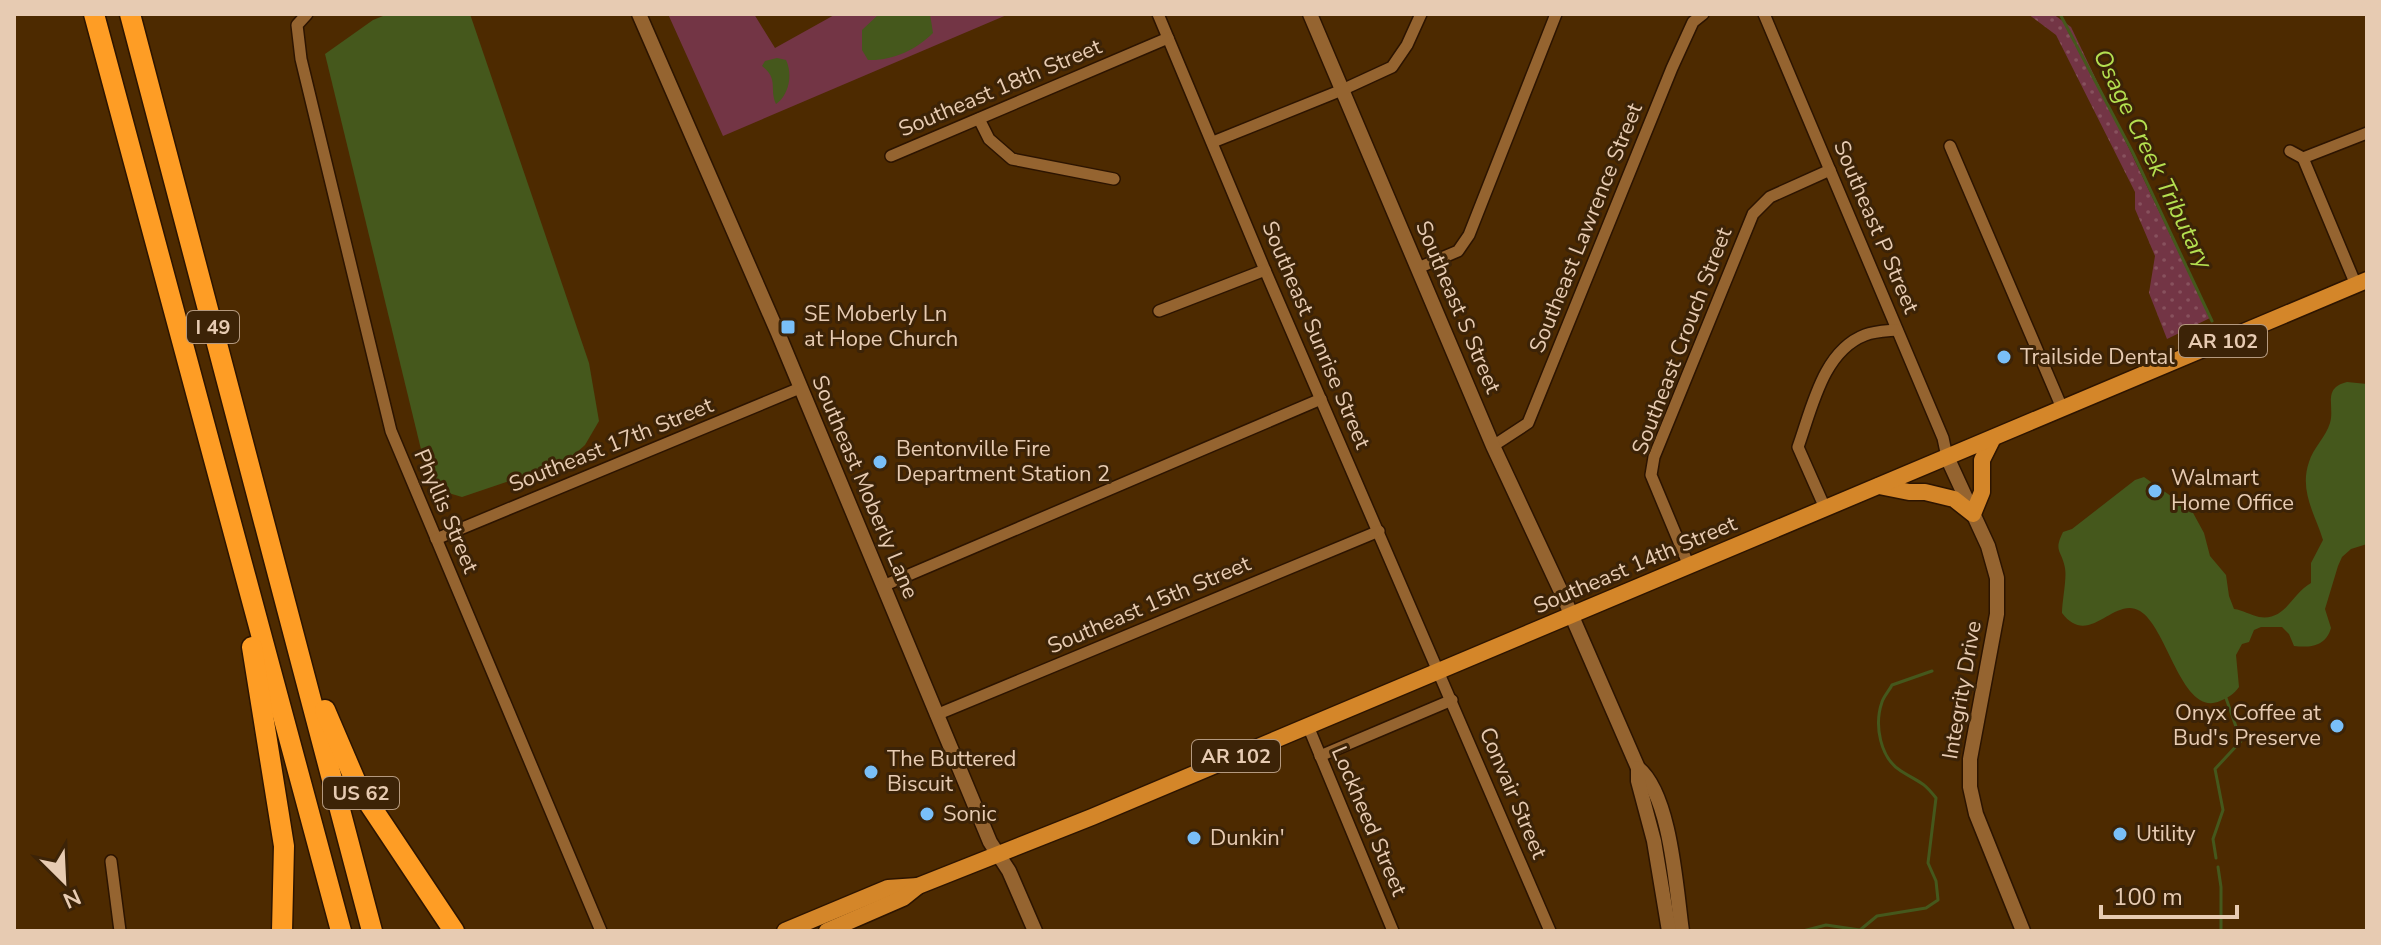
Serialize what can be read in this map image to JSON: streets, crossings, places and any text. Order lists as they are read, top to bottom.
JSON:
{
  "streets": {
    "highway": ["I 49", "US 62"],
    "main road": ["AR 102", "Southeast 14th Street"],
    "street": [
      "Southeast 18th Street",
      "Southeast P Street",
      "Southeast Lawrence Street",
      "Southeast S Street",
      "Southeast Sunrise Street",
      "Southeast Crouch Street",
      "Southeast 17th Street",
      "Southeast Moberly Lane",
      "Phyllis Street",
      "Southeast 15th Street",
      "Integrity Drive",
      "Convair Street",
      "Lockheed Street"
    ]
  },
  "crossings": [
    ["Southeast 18th Street", "Southeast Sunrise Street"],
    ["Southeast P Street", "Southeast Crouch Street"],
    ["Southeast P Street", "Southeast 14th Street"],
    ["Southeast P Street", "Integrity Drive"],
    ["Southeast Lawrence Street", "Southeast S Street"],
    ["Southeast S Street", "Southeast 14th Street"],
    ["I 49", "US 62"],
    ["Southeast Sunrise Street", "Southeast 14th Street"],
    ["Southeast Sunrise Street", "Southeast 15th Street"],
    ["Southeast Sunrise Street", "Convair Street"],
    ["Southeast Crouch Street", "Southeast 14th Street"],
    ["Southeast 17th Street", "Southeast Moberly Lane"],
    ["Southeast 17th Street", "Phyllis Street"],
    ["Southeast Moberly Lane", "Southeast 14th Street"],
    ["Southeast Moberly Lane", "Southeast 15th Street"],
    ["Southeast 14th Street", "Integrity Drive"],
    ["Southeast 14th Street", "Convair Street"],
    ["Southeast 14th Street", "Lockheed Street"]
  ],
  "water": ["Osage Creek Tributary"],
  "places": {
    "transit": ["SE Moberly Ln at Hope Church"],
    "other": [
      "Trailside Dental",
      "Bentonville Fire Department Station 2",
      "Walmart Home Office",
      "Onyx Coffee at Bud's Preserve",
      "The Buttered Biscuit",
      "Sonic",
      "Utility",
      "Dunkin'"
    ]
  },
  "scale_bar": "100 m",
  "north": "bottom right"
}
